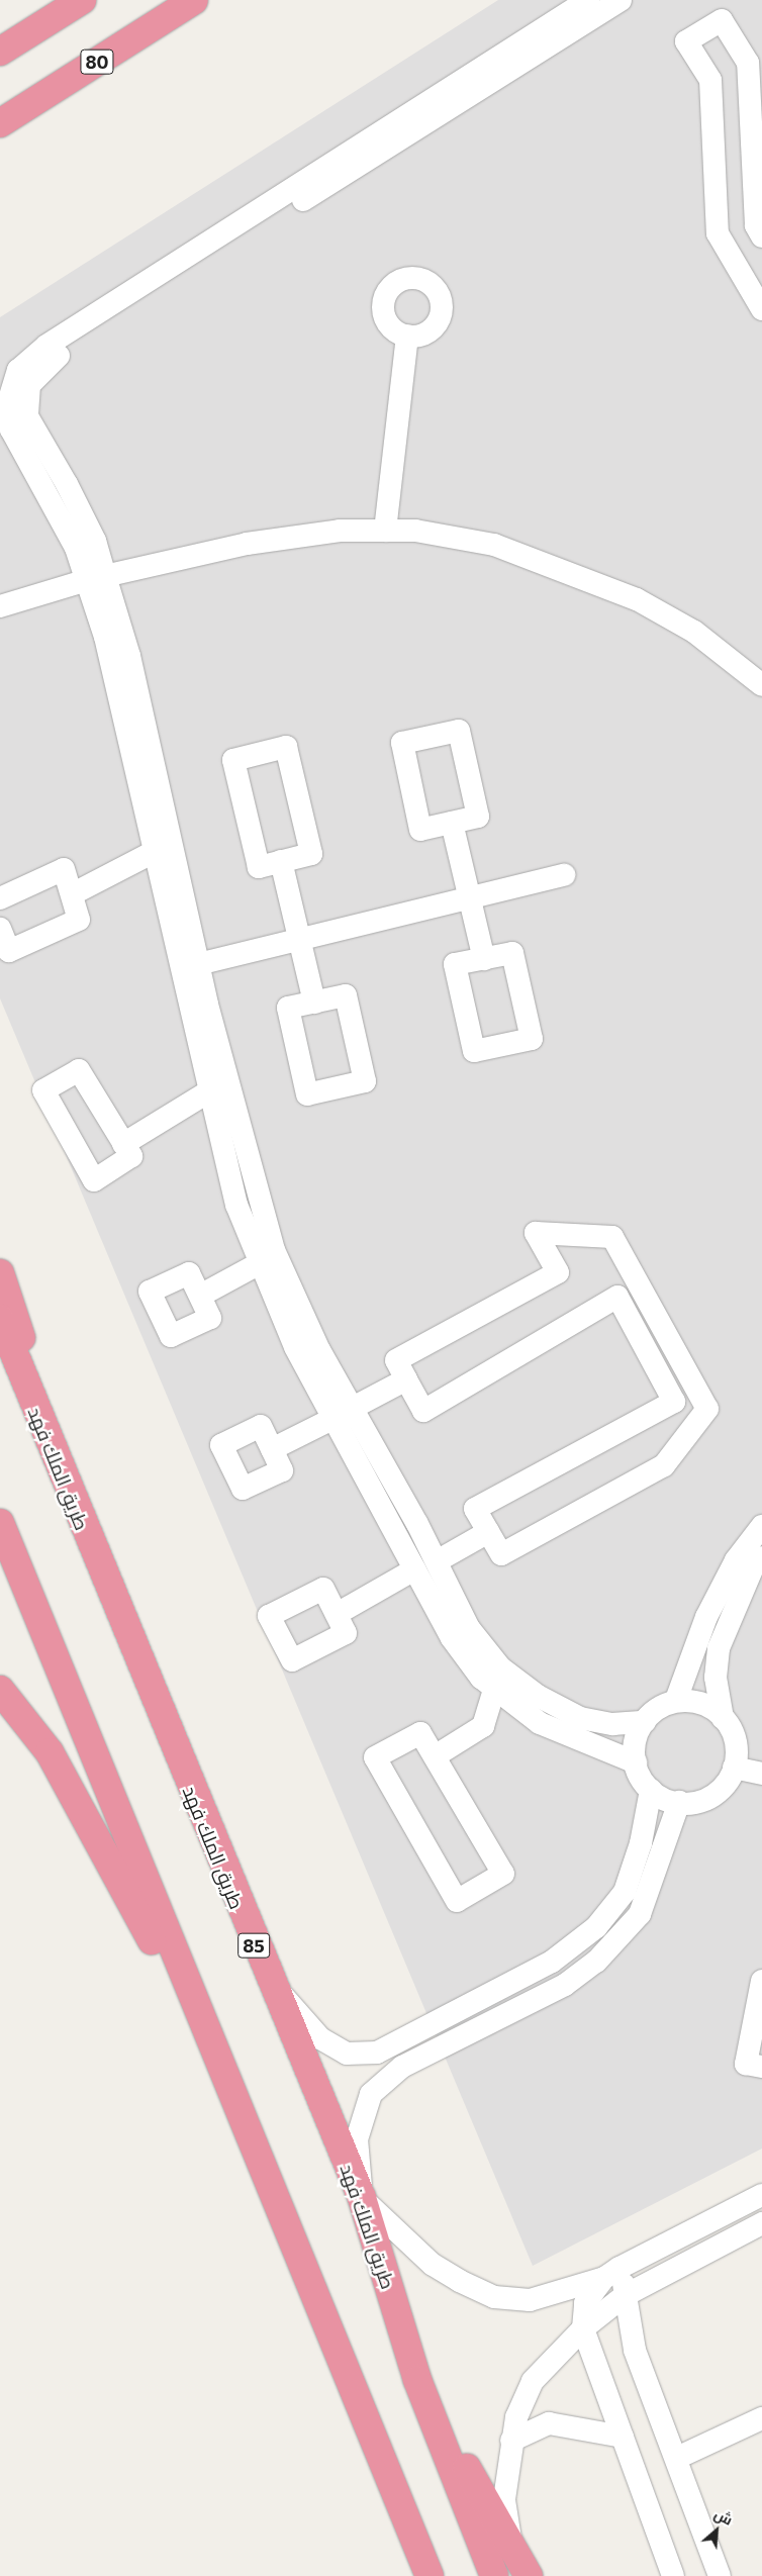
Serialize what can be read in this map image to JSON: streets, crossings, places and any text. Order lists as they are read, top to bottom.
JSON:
{
  "streets": {
    "highway": ["80", "طريق الملك فهد", "85"]
  },
  "north": "top right"
}
